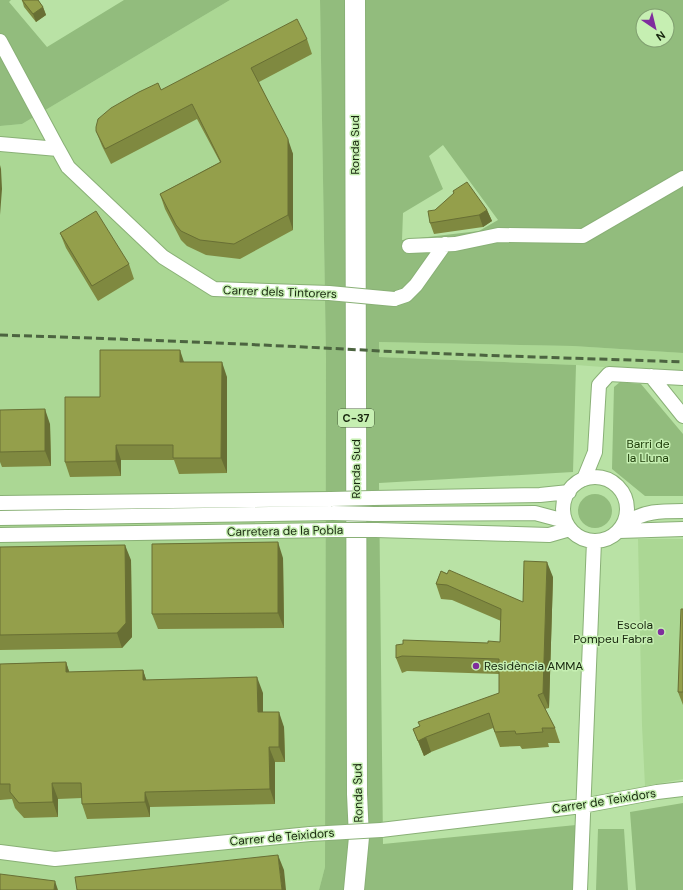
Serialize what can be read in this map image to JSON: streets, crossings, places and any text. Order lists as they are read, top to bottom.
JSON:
{
  "streets": {
    "highway": ["Ronda Sud", "C-37"],
    "street": ["Carrer dels Tintorers", "Carretera de la Pobla", "Carrer de Teixidors"]
  },
  "crossings": [
    ["Ronda Sud", "C-37"]
  ],
  "parks": ["Barri de la Lluna"],
  "places": ["Escola Pompeu Fabra", "Residència AMMA"],
  "north": "bottom right"
}
